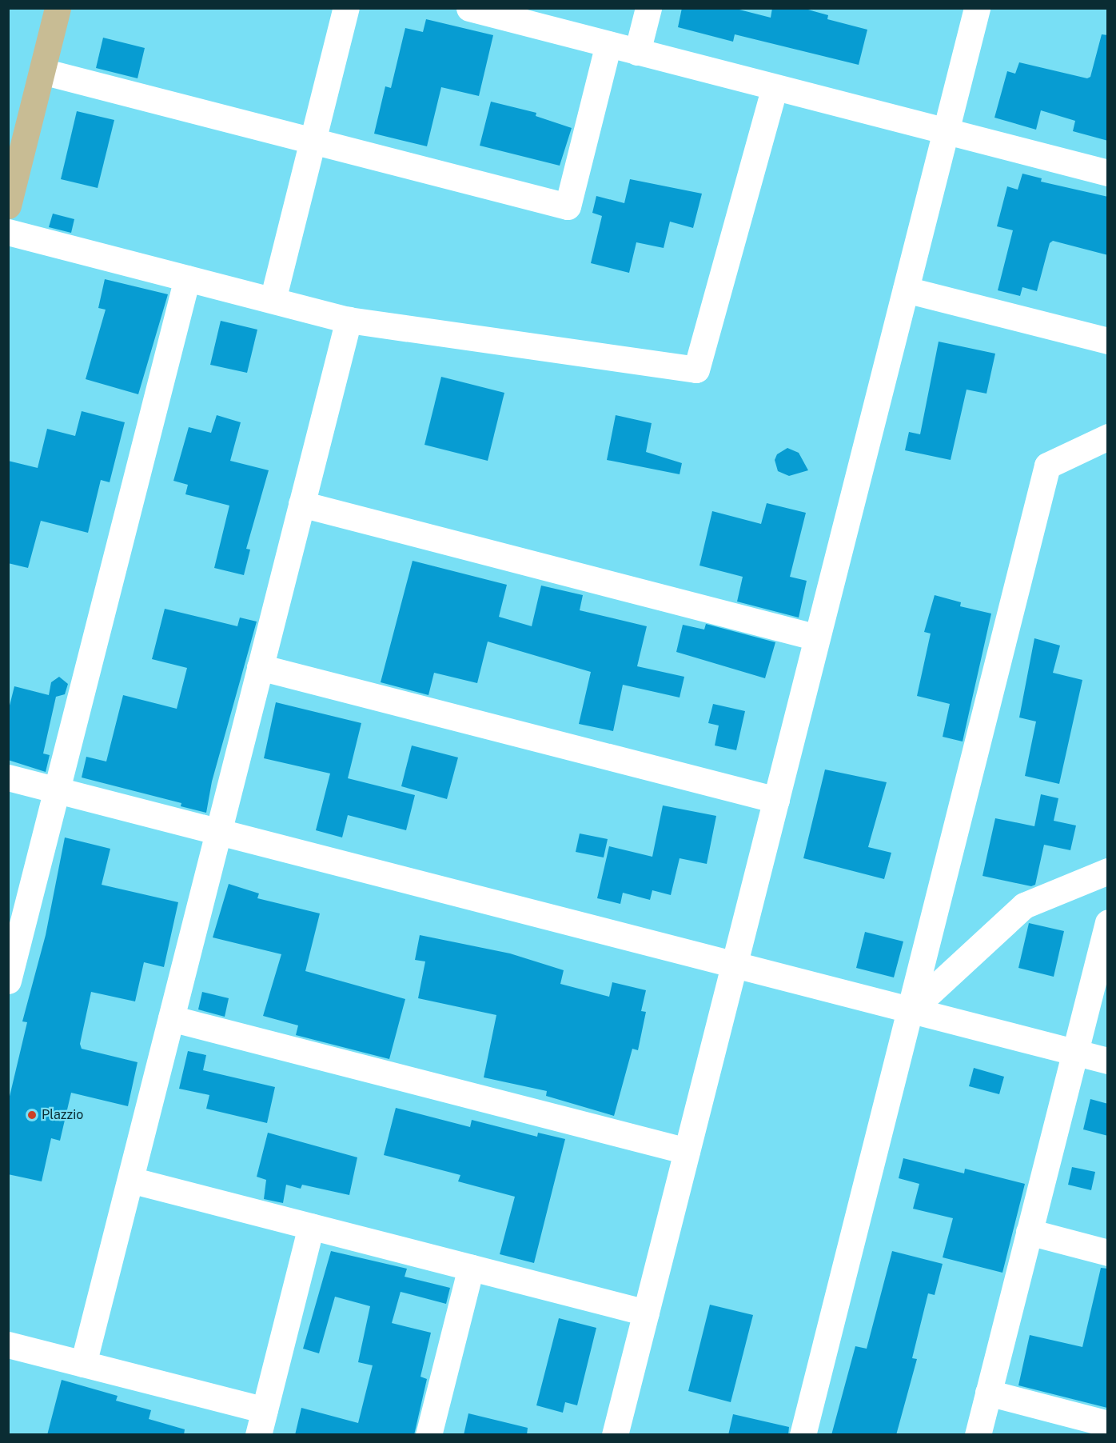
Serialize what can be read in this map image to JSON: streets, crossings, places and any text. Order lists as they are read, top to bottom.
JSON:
{
  "places": ["Plazzio"]
}
